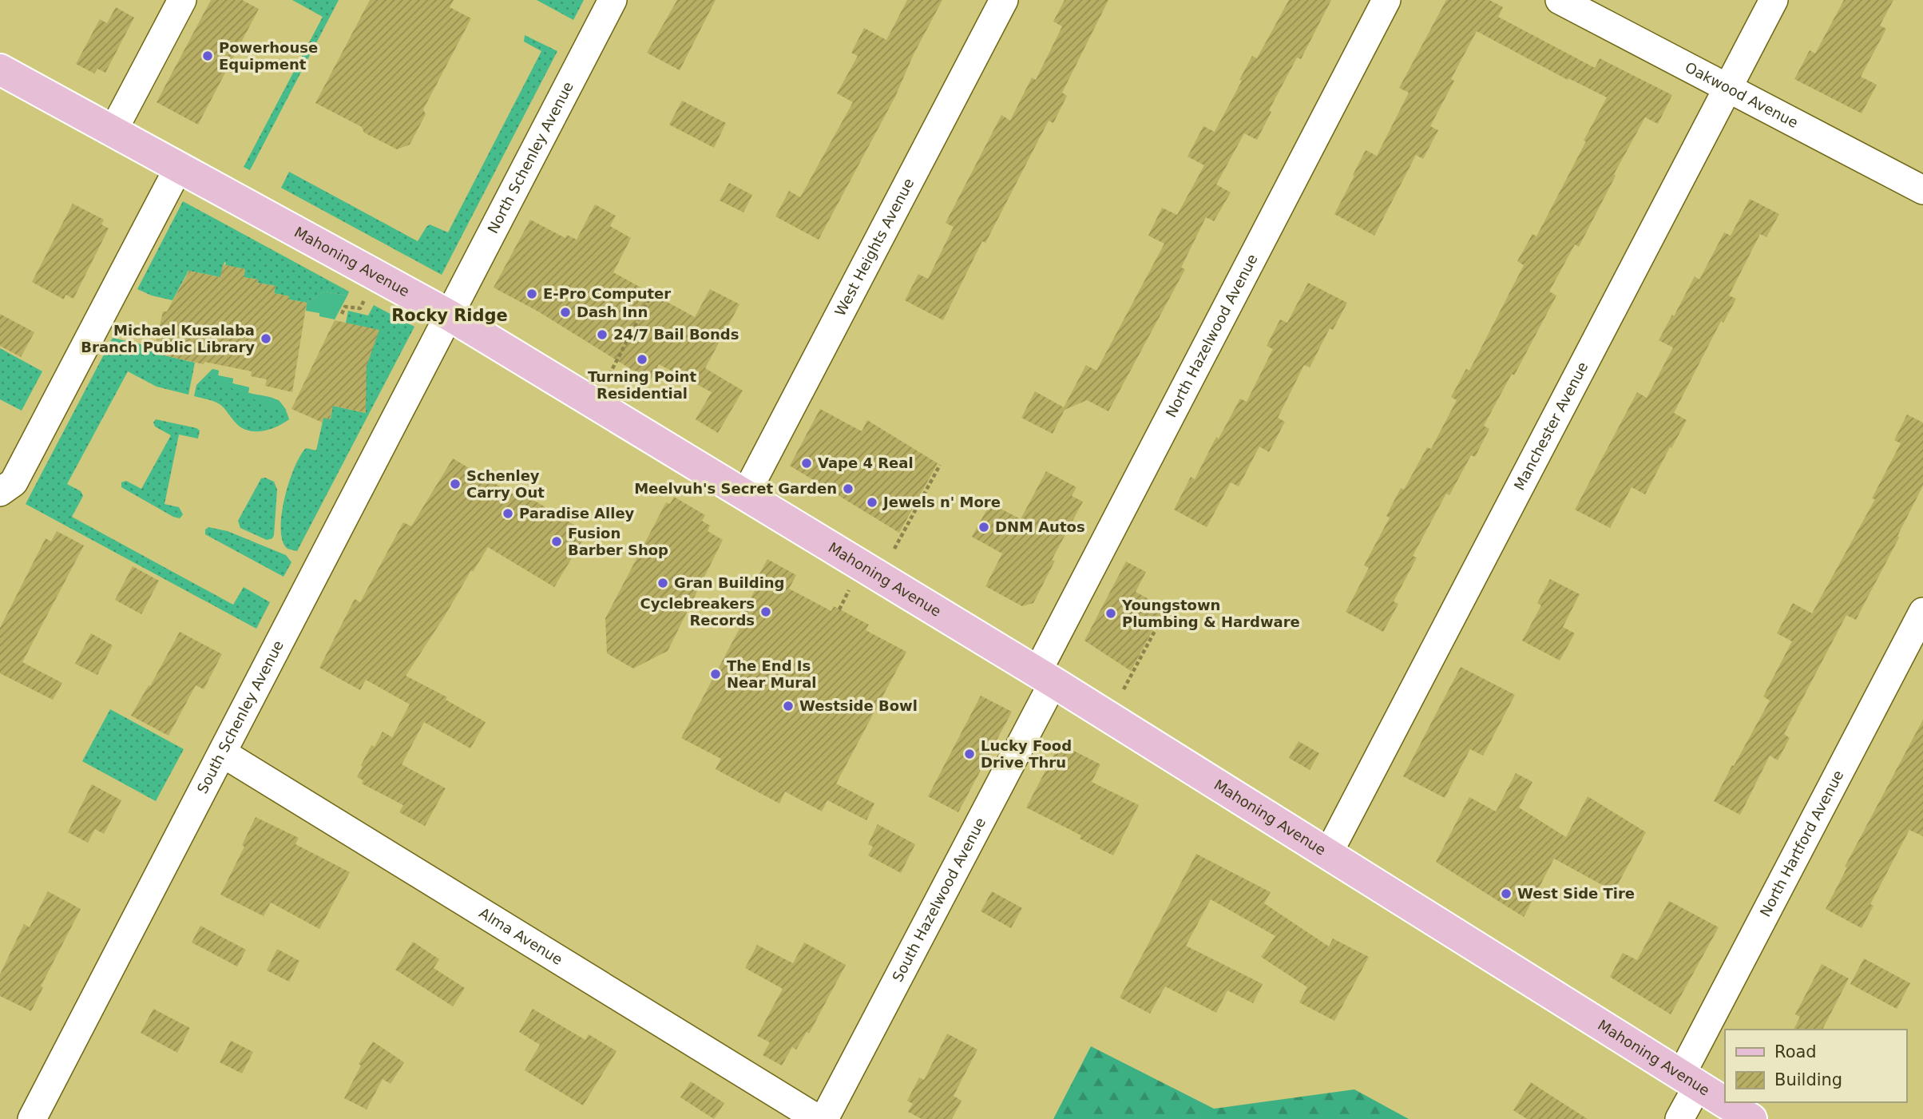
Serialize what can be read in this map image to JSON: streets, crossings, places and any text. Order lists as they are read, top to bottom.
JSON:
{
  "streets": {
    "main road": ["Mahoning Avenue"],
    "street": [
      "Oakwood Avenue",
      "North Schenley Avenue",
      "West Heights Avenue",
      "North Hazelwood Avenue",
      "Manchester Avenue",
      "South Schenley Avenue",
      "North Hartford Avenue",
      "South Hazelwood Avenue",
      "Alma Avenue"
    ]
  },
  "crossings": [
    ["Oakwood Avenue", "Manchester Avenue"],
    ["North Schenley Avenue", "Mahoning Avenue"],
    ["North Schenley Avenue", "South Schenley Avenue"],
    ["West Heights Avenue", "Mahoning Avenue"],
    ["Mahoning Avenue", "North Hazelwood Avenue"],
    ["Mahoning Avenue", "Manchester Avenue"],
    ["Mahoning Avenue", "South Schenley Avenue"],
    ["Mahoning Avenue", "North Hartford Avenue"],
    ["Mahoning Avenue", "South Hazelwood Avenue"],
    ["North Hazelwood Avenue", "South Hazelwood Avenue"],
    ["South Schenley Avenue", "Alma Avenue"]
  ],
  "districts": ["Rocky Ridge"],
  "places": [
    "Powerhouse Equipment",
    "E-Pro Computer",
    "Dash Inn",
    "24/7 Bail Bonds",
    "Michael Kusalaba Branch Public Library",
    "Turning Point Residential",
    "Vape 4 Real",
    "Schenley Carry Out",
    "Meelvuh's Secret Garden",
    "Jewels n' More",
    "Paradise Alley",
    "DNM Autos",
    "Fusion Barber Shop",
    "Gran Building",
    "Cyclebreakers Records",
    "Youngstown Plumbing & Hardware",
    "The End Is Near Mural",
    "Westside Bowl",
    "Lucky Food Drive Thru",
    "West Side Tire"
  ],
  "legend": ["Road", "Building"]
}
